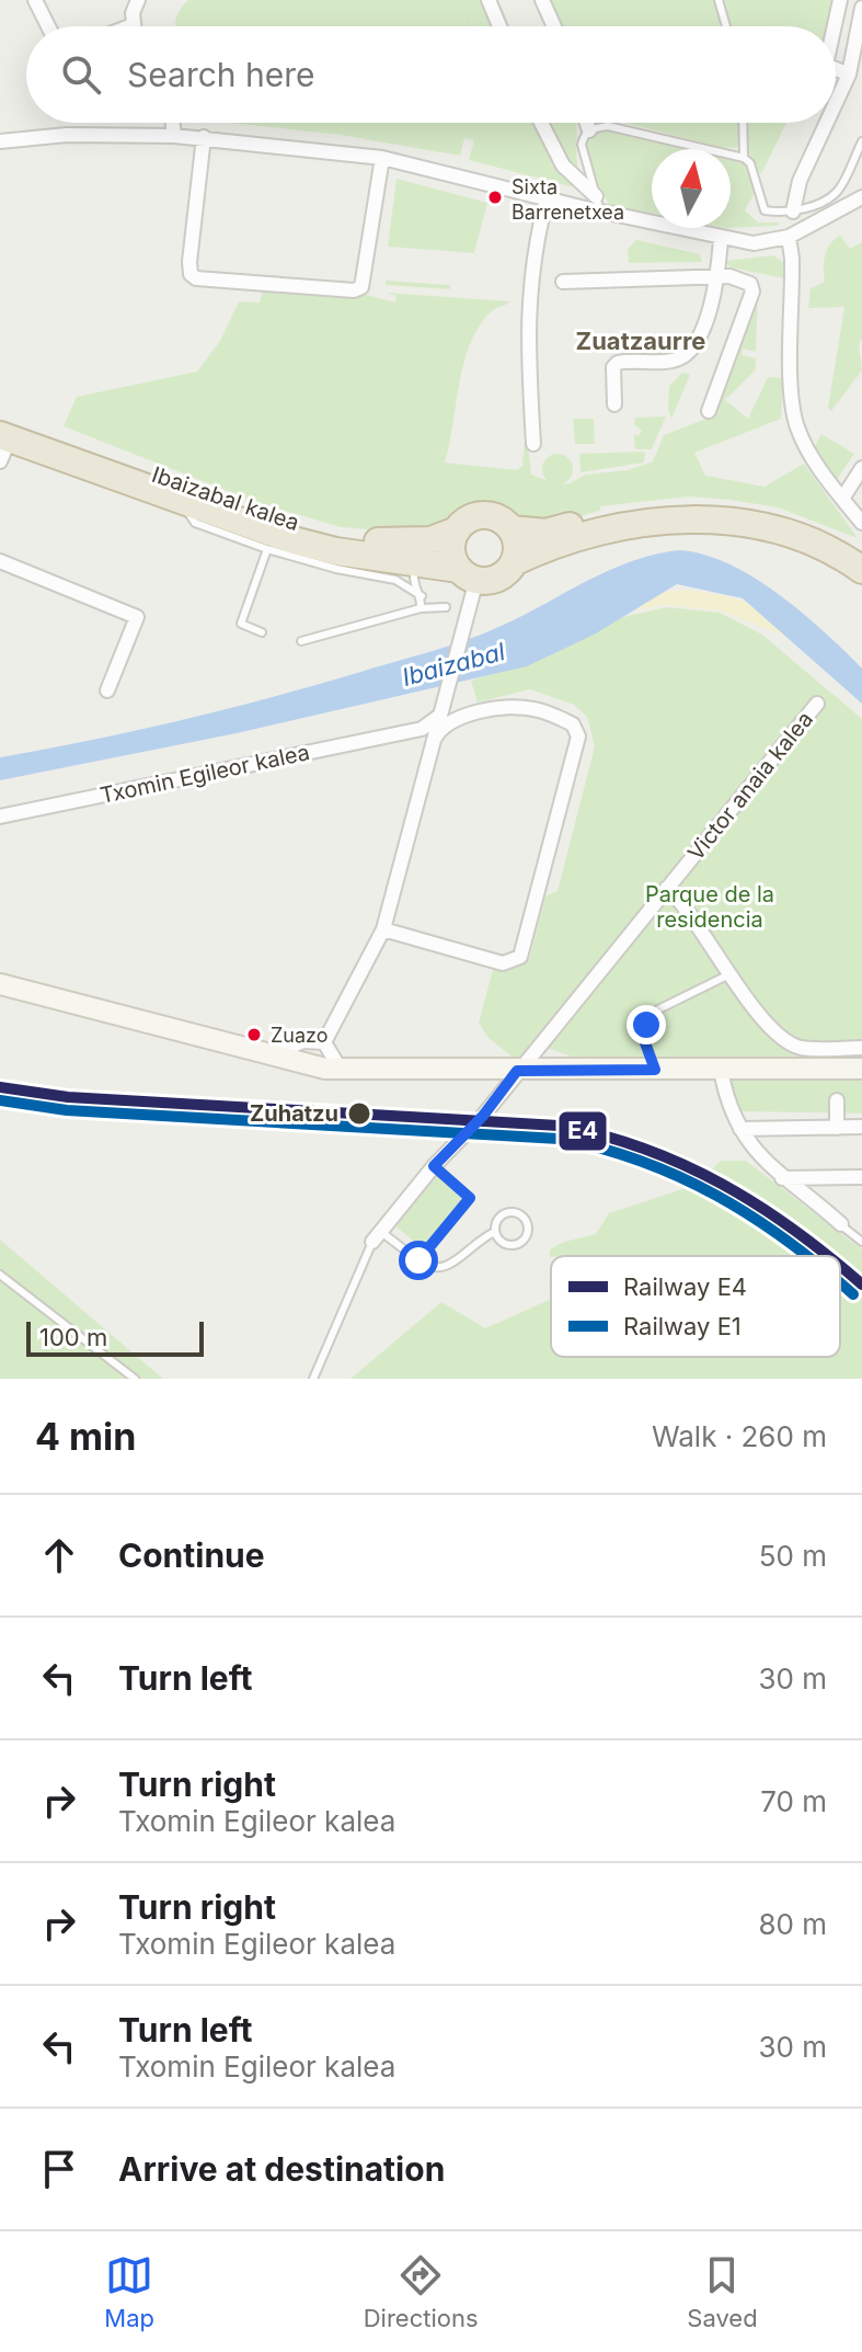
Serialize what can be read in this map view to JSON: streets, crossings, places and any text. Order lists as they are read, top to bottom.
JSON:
{
  "streets": {
    "highway": ["Ibaizabal kalea"],
    "street": ["Txomin Egileor kalea", "Victor anaia kalea"]
  },
  "districts": ["Zuatzaurre"],
  "water": ["Ibaizabal"],
  "parks": ["Parque de la residencia"],
  "places": ["Sixta Barrenetxea", "Zuazo", "Zuhatzu"],
  "lines": ["rail line E4", "rail line E1"],
  "legend": ["Railway E4", "Railway E1"],
  "scale_bar": "100 m",
  "north": "top",
  "page": {
    "search": "Search here",
    "scale": "100 m",
    "heading": ["4 min", "Walk · 260 m"],
    "list": [
      ["Continue", "50 m"],
      ["Turn left", "30 m"],
      ["Turn right", "Txomin Egileor kalea", "70 m"],
      ["Turn right", "Txomin Egileor kalea", "80 m"],
      ["Turn left", "Txomin Egileor kalea", "30 m"],
      "Arrive at destination"
    ],
    "nav": ["Map", "Directions", "Saved"]
  }
}
